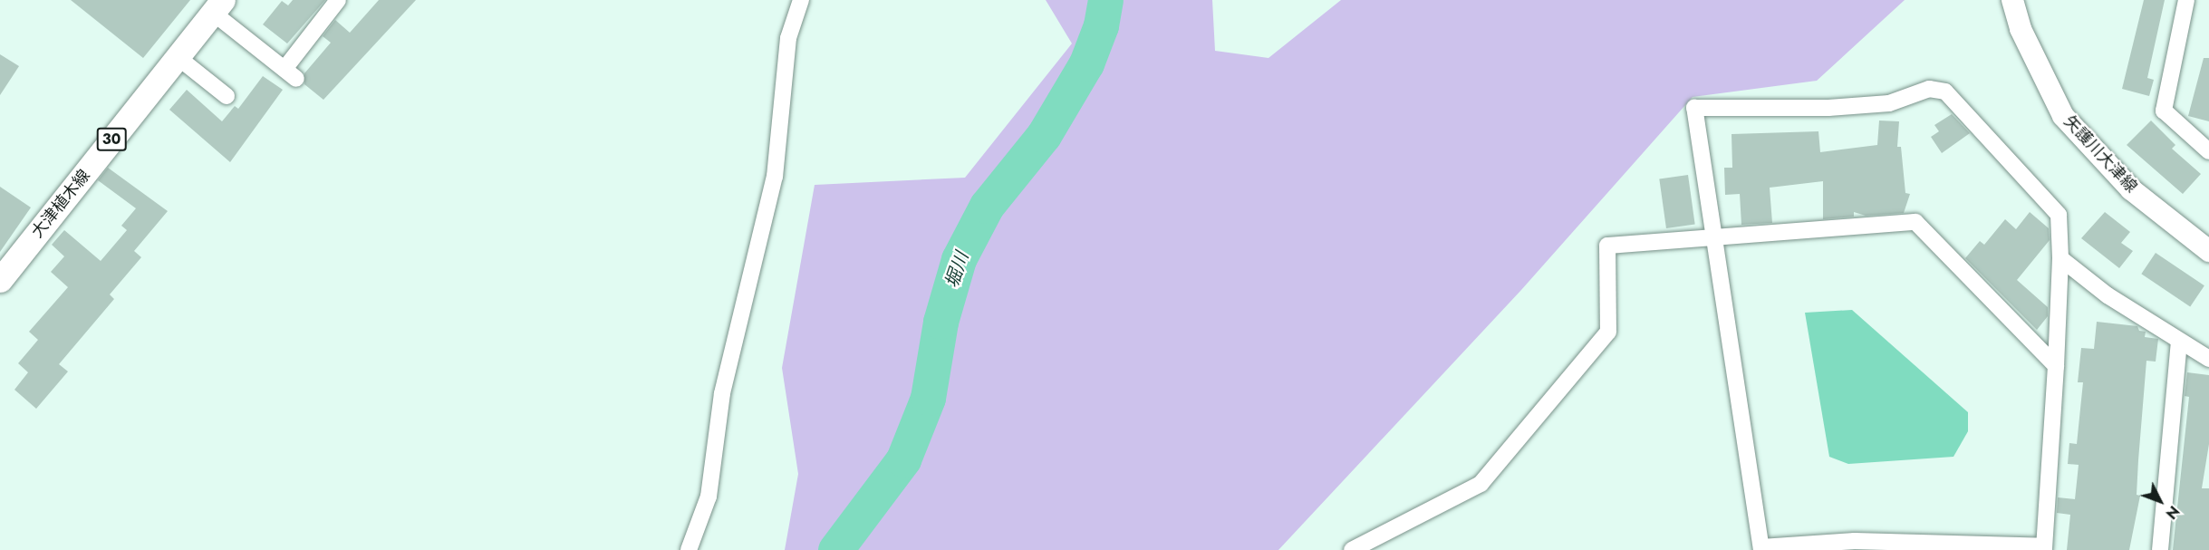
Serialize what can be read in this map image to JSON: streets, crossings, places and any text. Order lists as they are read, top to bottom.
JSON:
{
  "streets": {
    "main road": ["30", "矢護川大津線", "大津植木線"]
  },
  "water": ["堀川"],
  "north": "bottom right"
}
